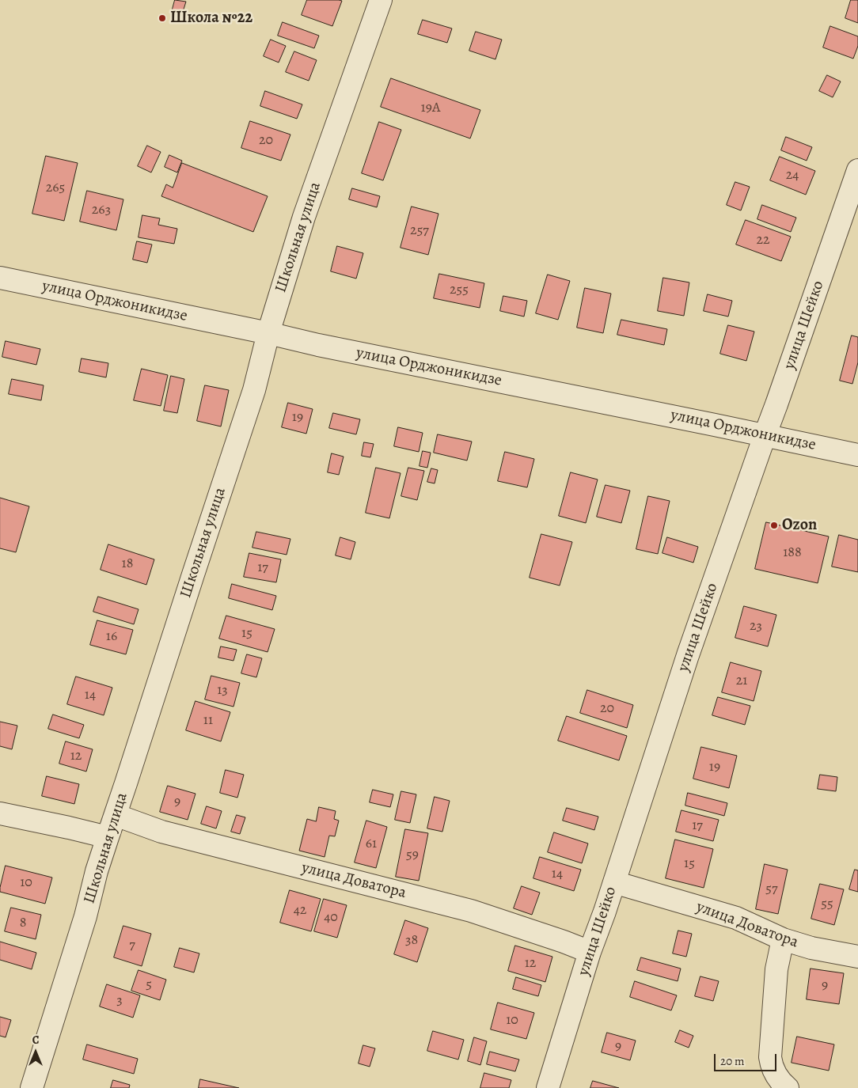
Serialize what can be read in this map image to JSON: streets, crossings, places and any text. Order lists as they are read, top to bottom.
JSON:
{
  "streets": {
    "street": [
      "Школьная улица",
      "улица Орджоникидзе",
      "улица Шейко",
      "улица Доватора"
    ]
  },
  "crossings": [
    ["Школьная улица", "улица Орджоникидзе"],
    ["Школьная улица", "улица Доватора"],
    ["улица Орджоникидзе", "улица Шейко"],
    ["улица Шейко", "улица Доватора"]
  ],
  "places": ["Школа №22", "Ozon"],
  "house_numbers": [
    "19А",
    "20",
    "24",
    "265",
    "263",
    "257",
    "22",
    "255",
    "19",
    "188",
    "18",
    "17",
    "23",
    "15",
    "16",
    "21",
    "13",
    "14",
    "20",
    "11",
    "12",
    "19",
    "9",
    "17",
    "61",
    "59",
    "15",
    "14",
    "10",
    "57",
    "55",
    "42",
    "40",
    "8",
    "38",
    "7",
    "12",
    "5",
    "9",
    "3",
    "10",
    "9"
  ],
  "scale_bar": "20 m",
  "north": "top"
}
